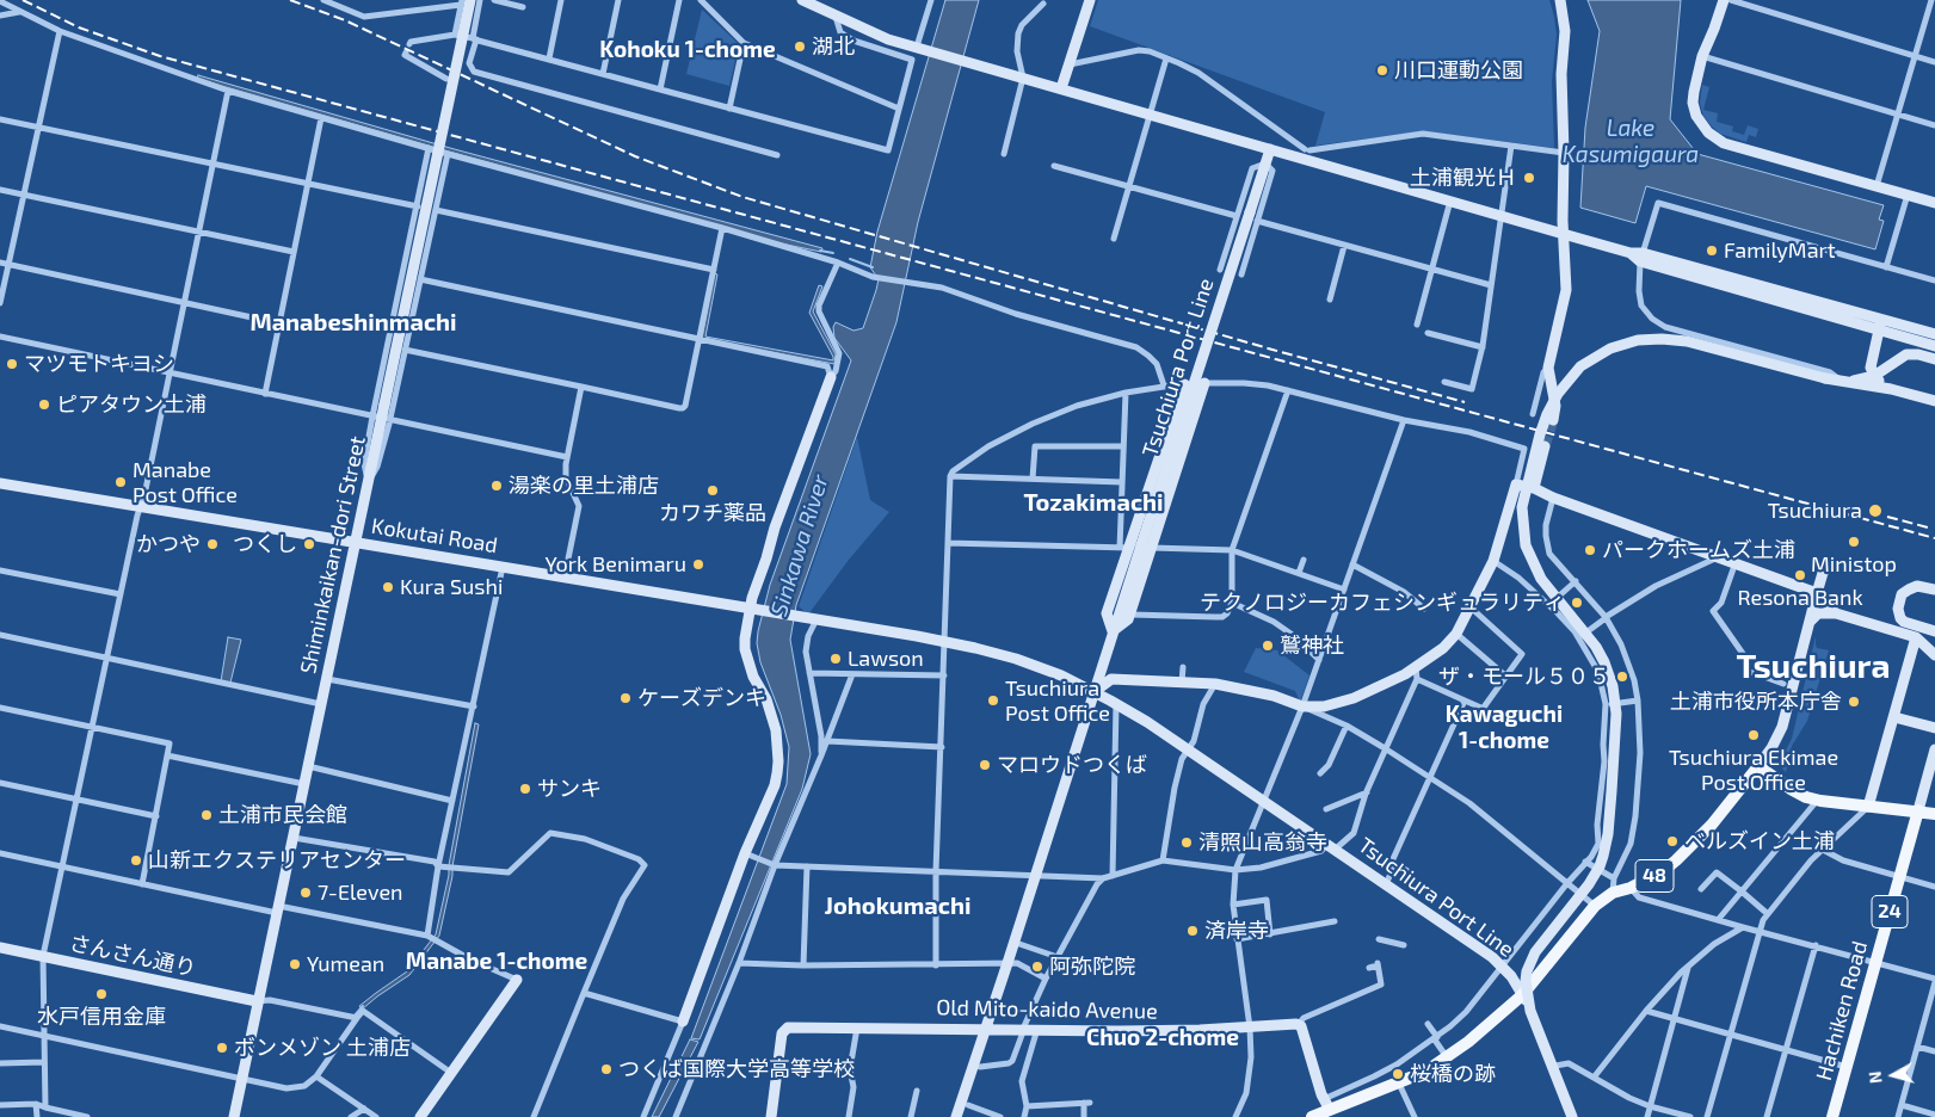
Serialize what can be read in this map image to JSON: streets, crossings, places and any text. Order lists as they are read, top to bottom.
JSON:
{
  "streets": {
    "main road": ["48", "24", "Hachiken Road"],
    "street": [
      "Tsuchiura Port Line",
      "Kokutai Road",
      "Shiminkaikan-dori Street",
      "さんさん通り",
      "Old Mito-kaido Avenue"
    ]
  },
  "crossings": [
    ["Tsuchiura Port Line", "Kokutai Road"],
    ["Tsuchiura Port Line", "48"],
    ["Kokutai Road", "Shiminkaikan-dori Street"],
    ["Shiminkaikan-dori Street", "さんさん通り"]
  ],
  "districts": [
    "Kohoku 1-chome",
    "Manabeshinmachi",
    "Tozakimachi",
    "Tsuchiura",
    "Kawaguchi 1-chome",
    "Johokumachi",
    "Manabe 1-chome",
    "Chuo 2-chome"
  ],
  "water": ["Lake Kasumigaura", "Sinkawa River"],
  "places": [
    "湖北",
    "川口運動公園",
    "土浦観光Ｈ",
    "FamilyMart",
    "マツモトキヨシ",
    "ピアタウン土浦",
    "Manabe Post Office",
    "湯楽の里土浦店",
    "カワチ薬品",
    "Tsuchiura",
    "Ministop",
    "かつや",
    "つくし",
    "パークホームズ土浦",
    "York Benimaru",
    "Resona Bank",
    "Kura Sushi",
    "テクノロジーカフェシンギュラリティ",
    "鷲神社",
    "Lawson",
    "ザ・モール５０５",
    "ケーズデンキ",
    "Tsuchiura Post Office",
    "土浦市役所本庁舎",
    "Tsuchiura Ekimae Post Office",
    "マロウドつくば",
    "サンキ",
    "土浦市民会館",
    "ベルズイン土浦",
    "清照山高翁寺",
    "山新エクステリアセンター",
    "7-Eleven",
    "済岸寺",
    "Yumean",
    "阿弥陀院",
    "水戸信用金庫",
    "ボンメゾン 土浦店",
    "つくば国際大学高等学校",
    "桜橋の跡"
  ],
  "north": "left"
}
